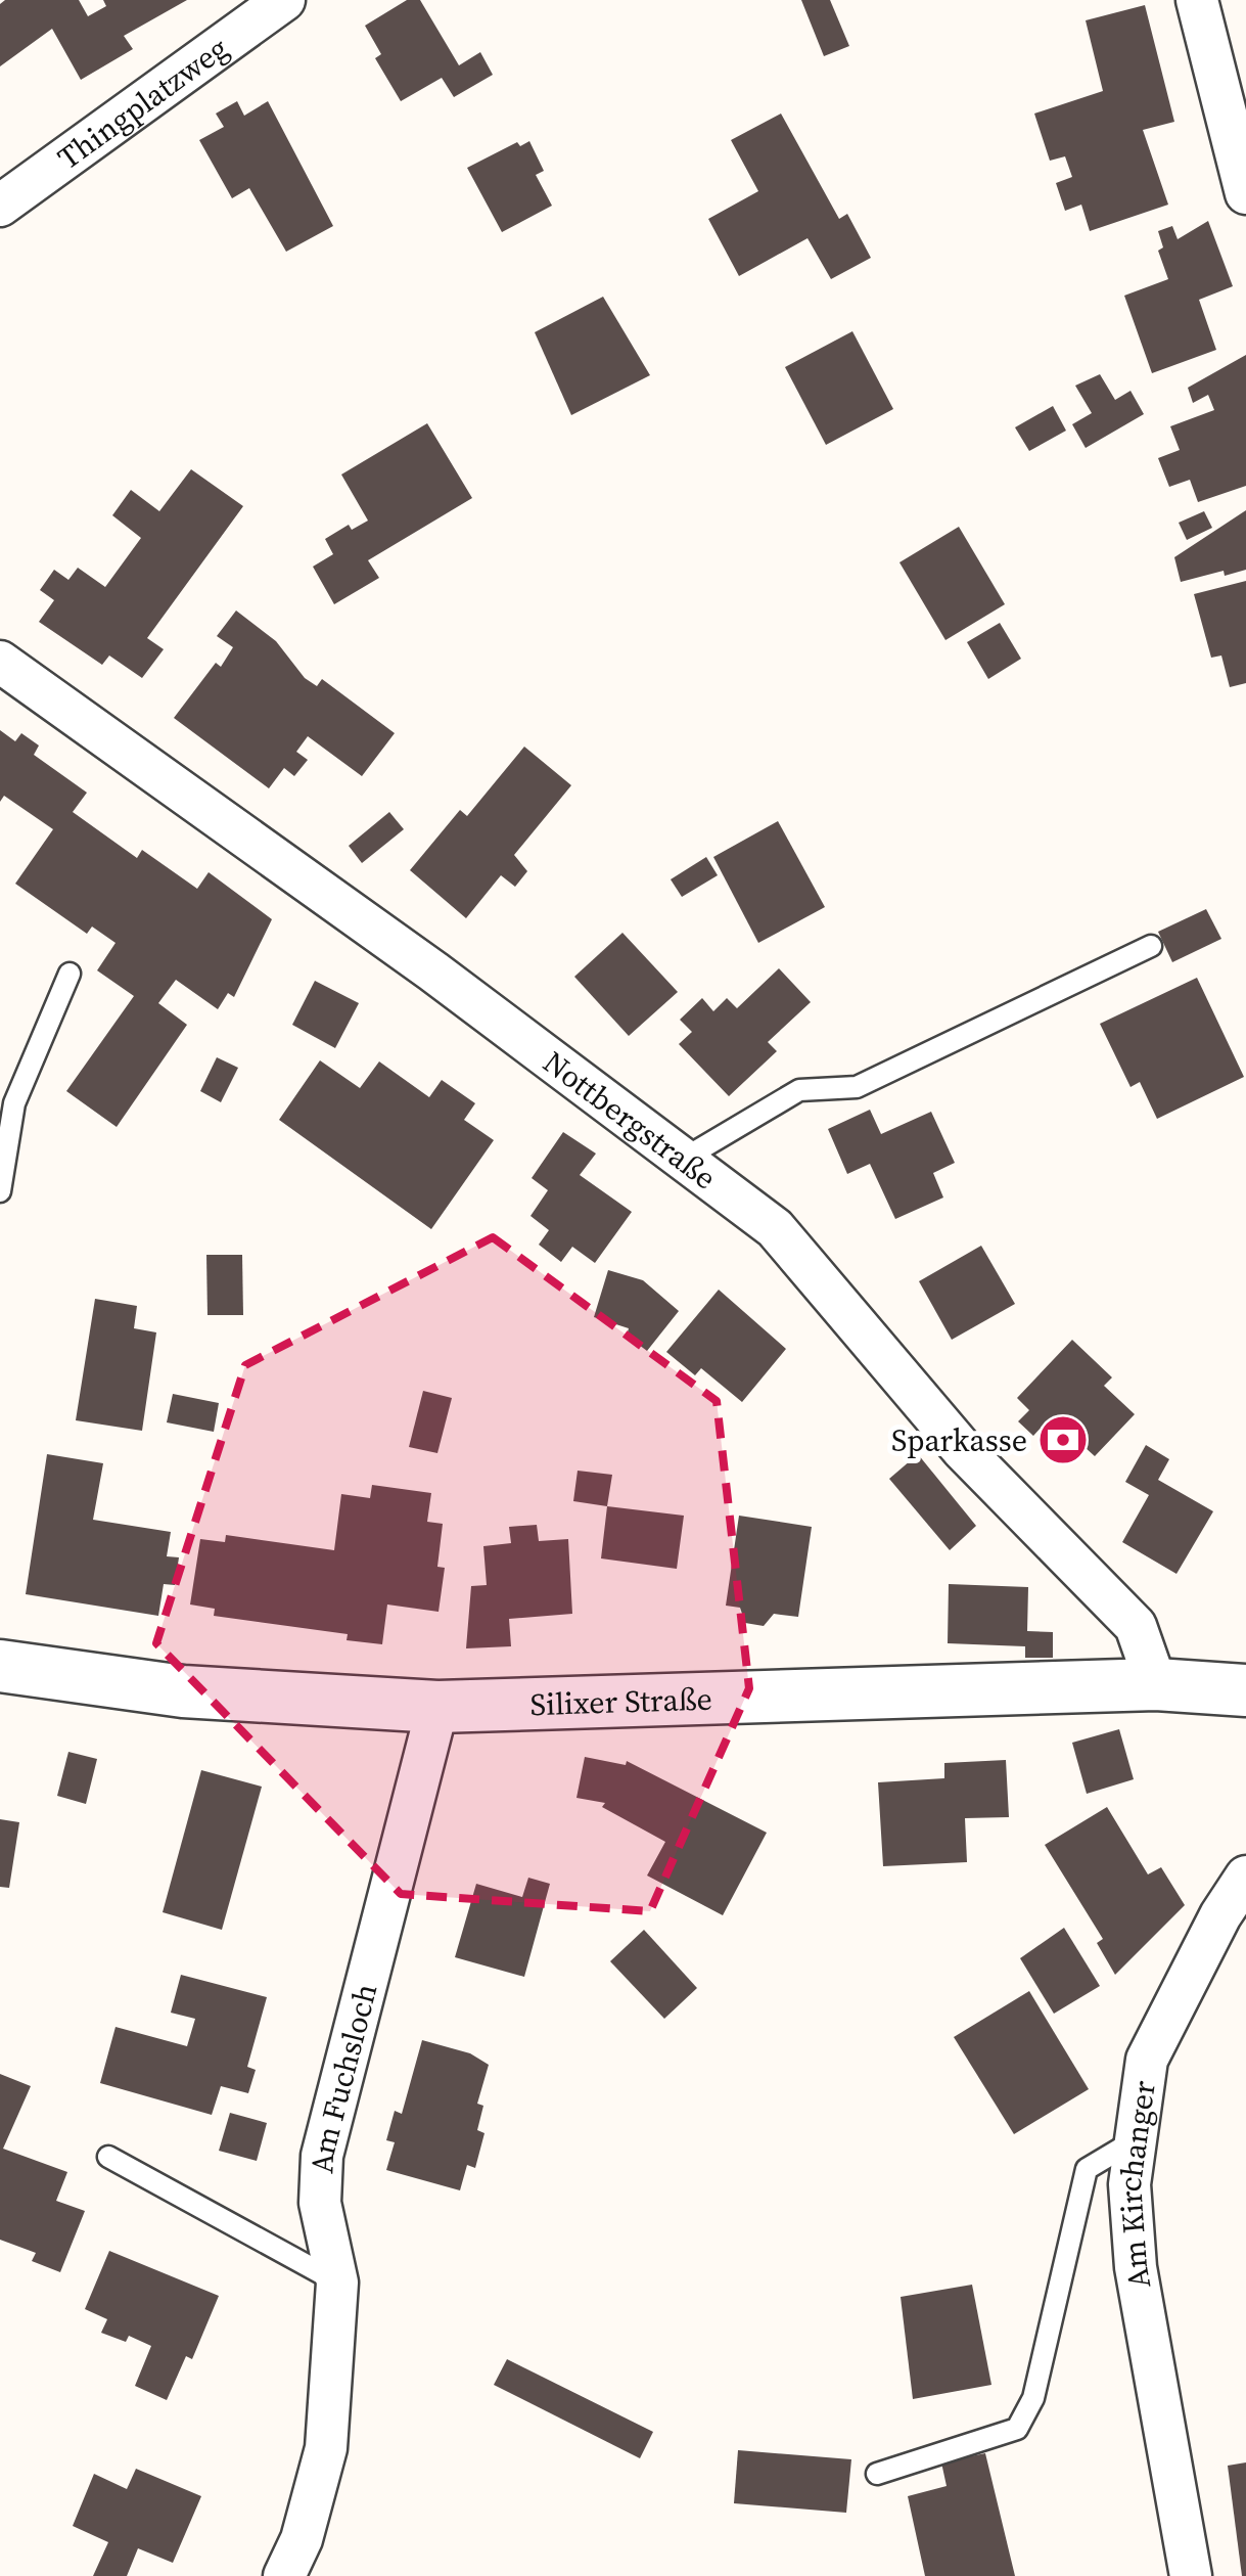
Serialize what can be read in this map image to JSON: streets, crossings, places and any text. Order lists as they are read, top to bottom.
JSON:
{
  "streets": {
    "street": [
      "Thingplatzweg",
      "Nottbergstraße",
      "Silixer Straße",
      "Am Fuchsloch",
      "Am Kirchanger"
    ]
  },
  "crossings": [
    ["Nottbergstraße", "Silixer Straße"],
    ["Silixer Straße", "Am Fuchsloch"]
  ],
  "places": {
    "bank": ["Sparkasse"]
  }
}
